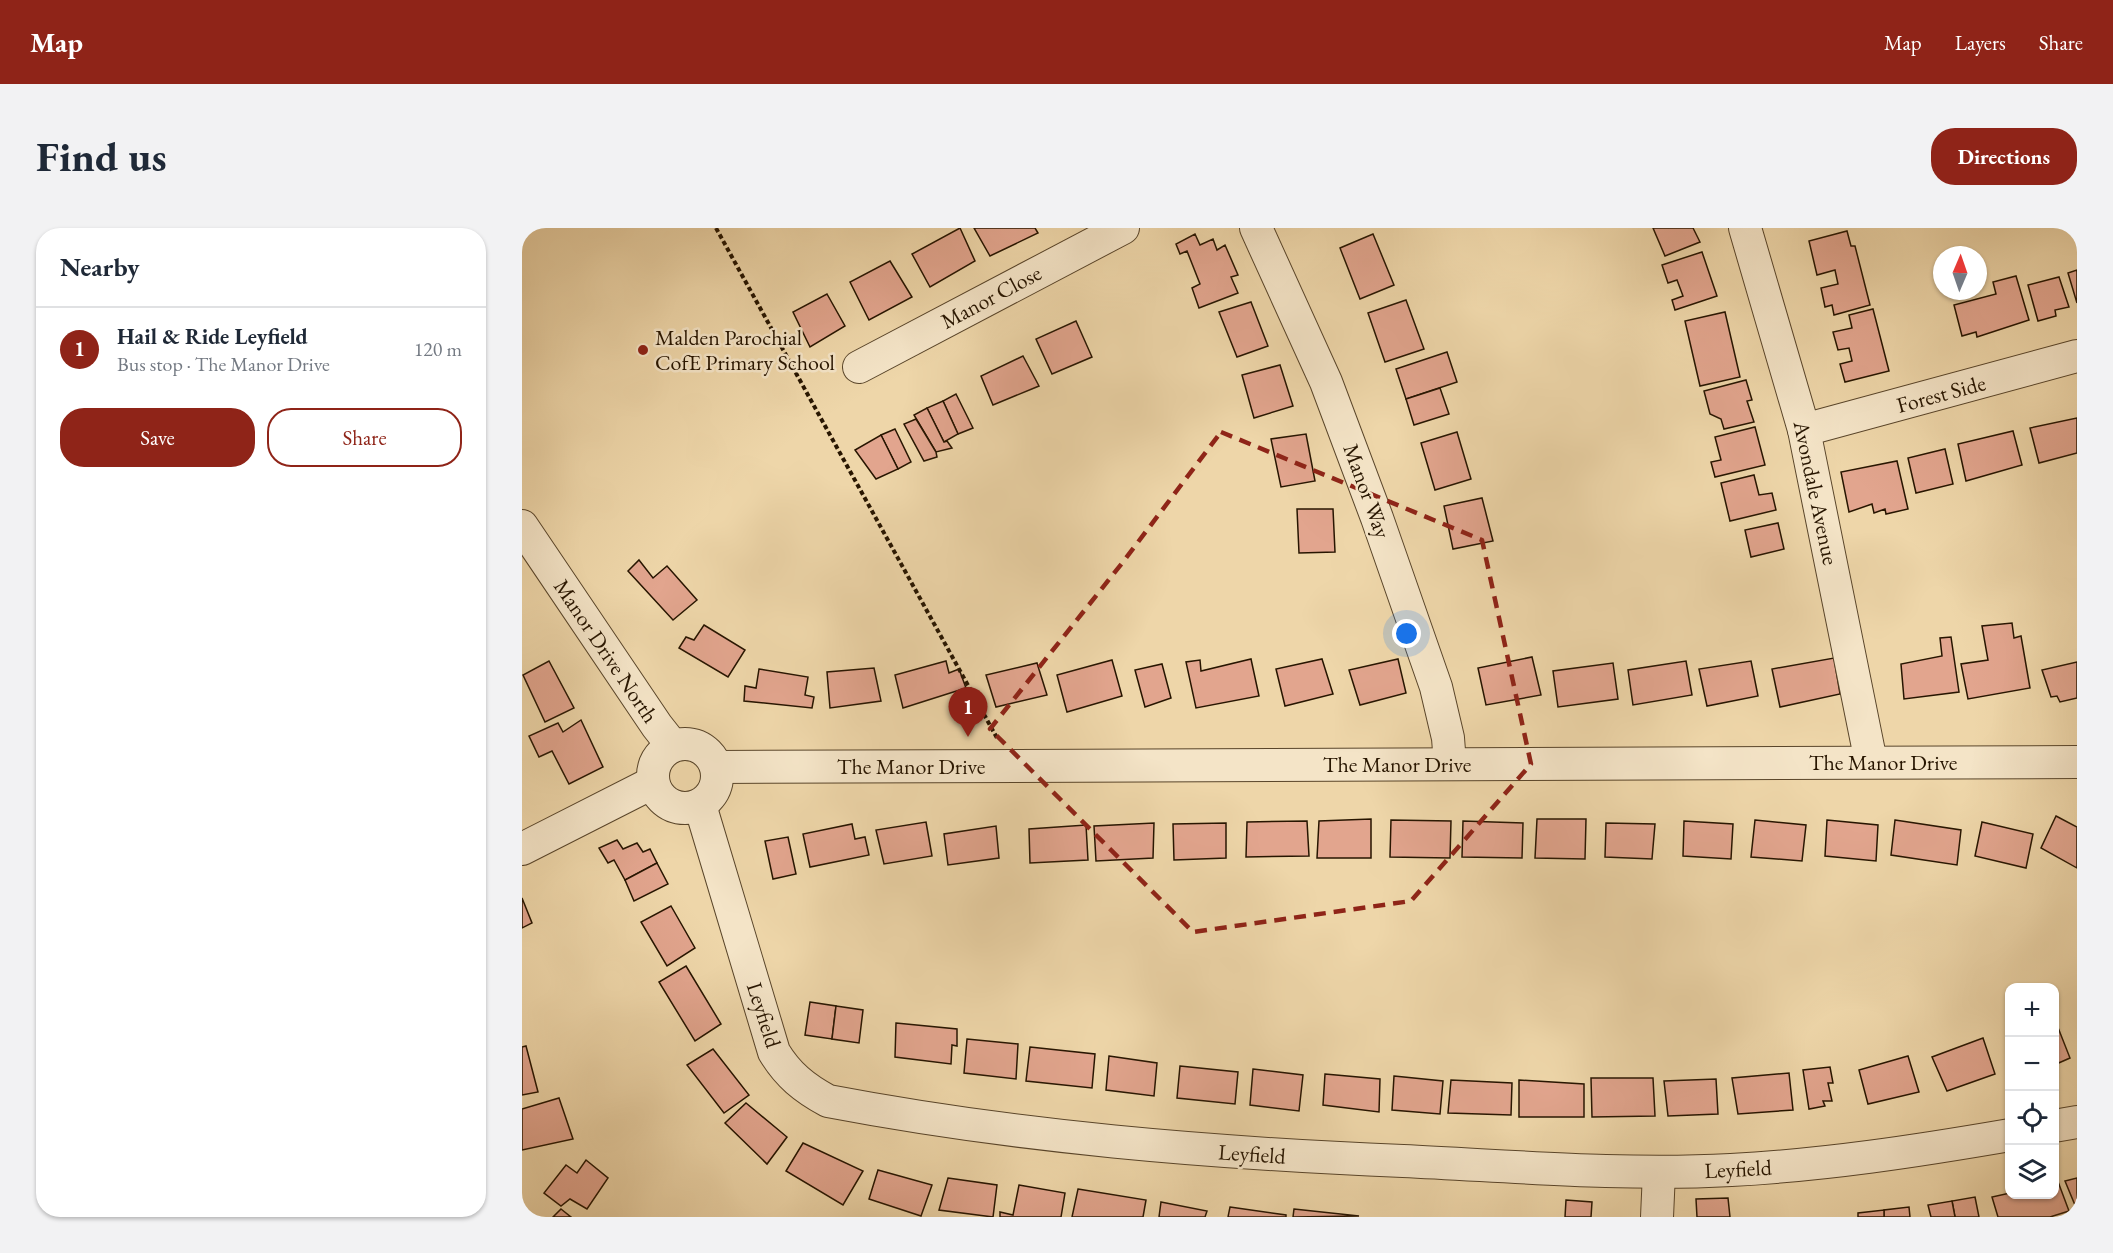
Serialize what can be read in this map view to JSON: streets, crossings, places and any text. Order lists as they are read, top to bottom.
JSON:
{
  "streets": {
    "street": [
      "Manor Close",
      "Forest Side",
      "Manor Way",
      "Avondale Avenue",
      "Manor Drive North",
      "The Manor Drive",
      "Leyfield"
    ]
  },
  "crossings": [
    ["Forest Side", "Avondale Avenue"],
    ["Manor Way", "The Manor Drive"],
    ["Avondale Avenue", "The Manor Drive"],
    ["Manor Drive North", "The Manor Drive"],
    ["Manor Drive North", "Leyfield"],
    ["The Manor Drive", "Leyfield"]
  ],
  "places": ["Malden Parochial CofE Primary School"],
  "north": "top",
  "page": {
    "header": "Map",
    "nav": ["Map", "Layers", "Share"],
    "buttons": [
      "Directions",
      ["Save", "Share"]
    ],
    "title": "Find us",
    "heading": "Nearby",
    "list": [
      {
        "mark": "1",
        "name": "Hail & Ride Leyfield",
        "note": "Bus stop · The Manor Drive",
        "value": "120 m"
      }
    ],
    "pins": "1",
    "map_buttons": ["+", "−"]
  }
}
